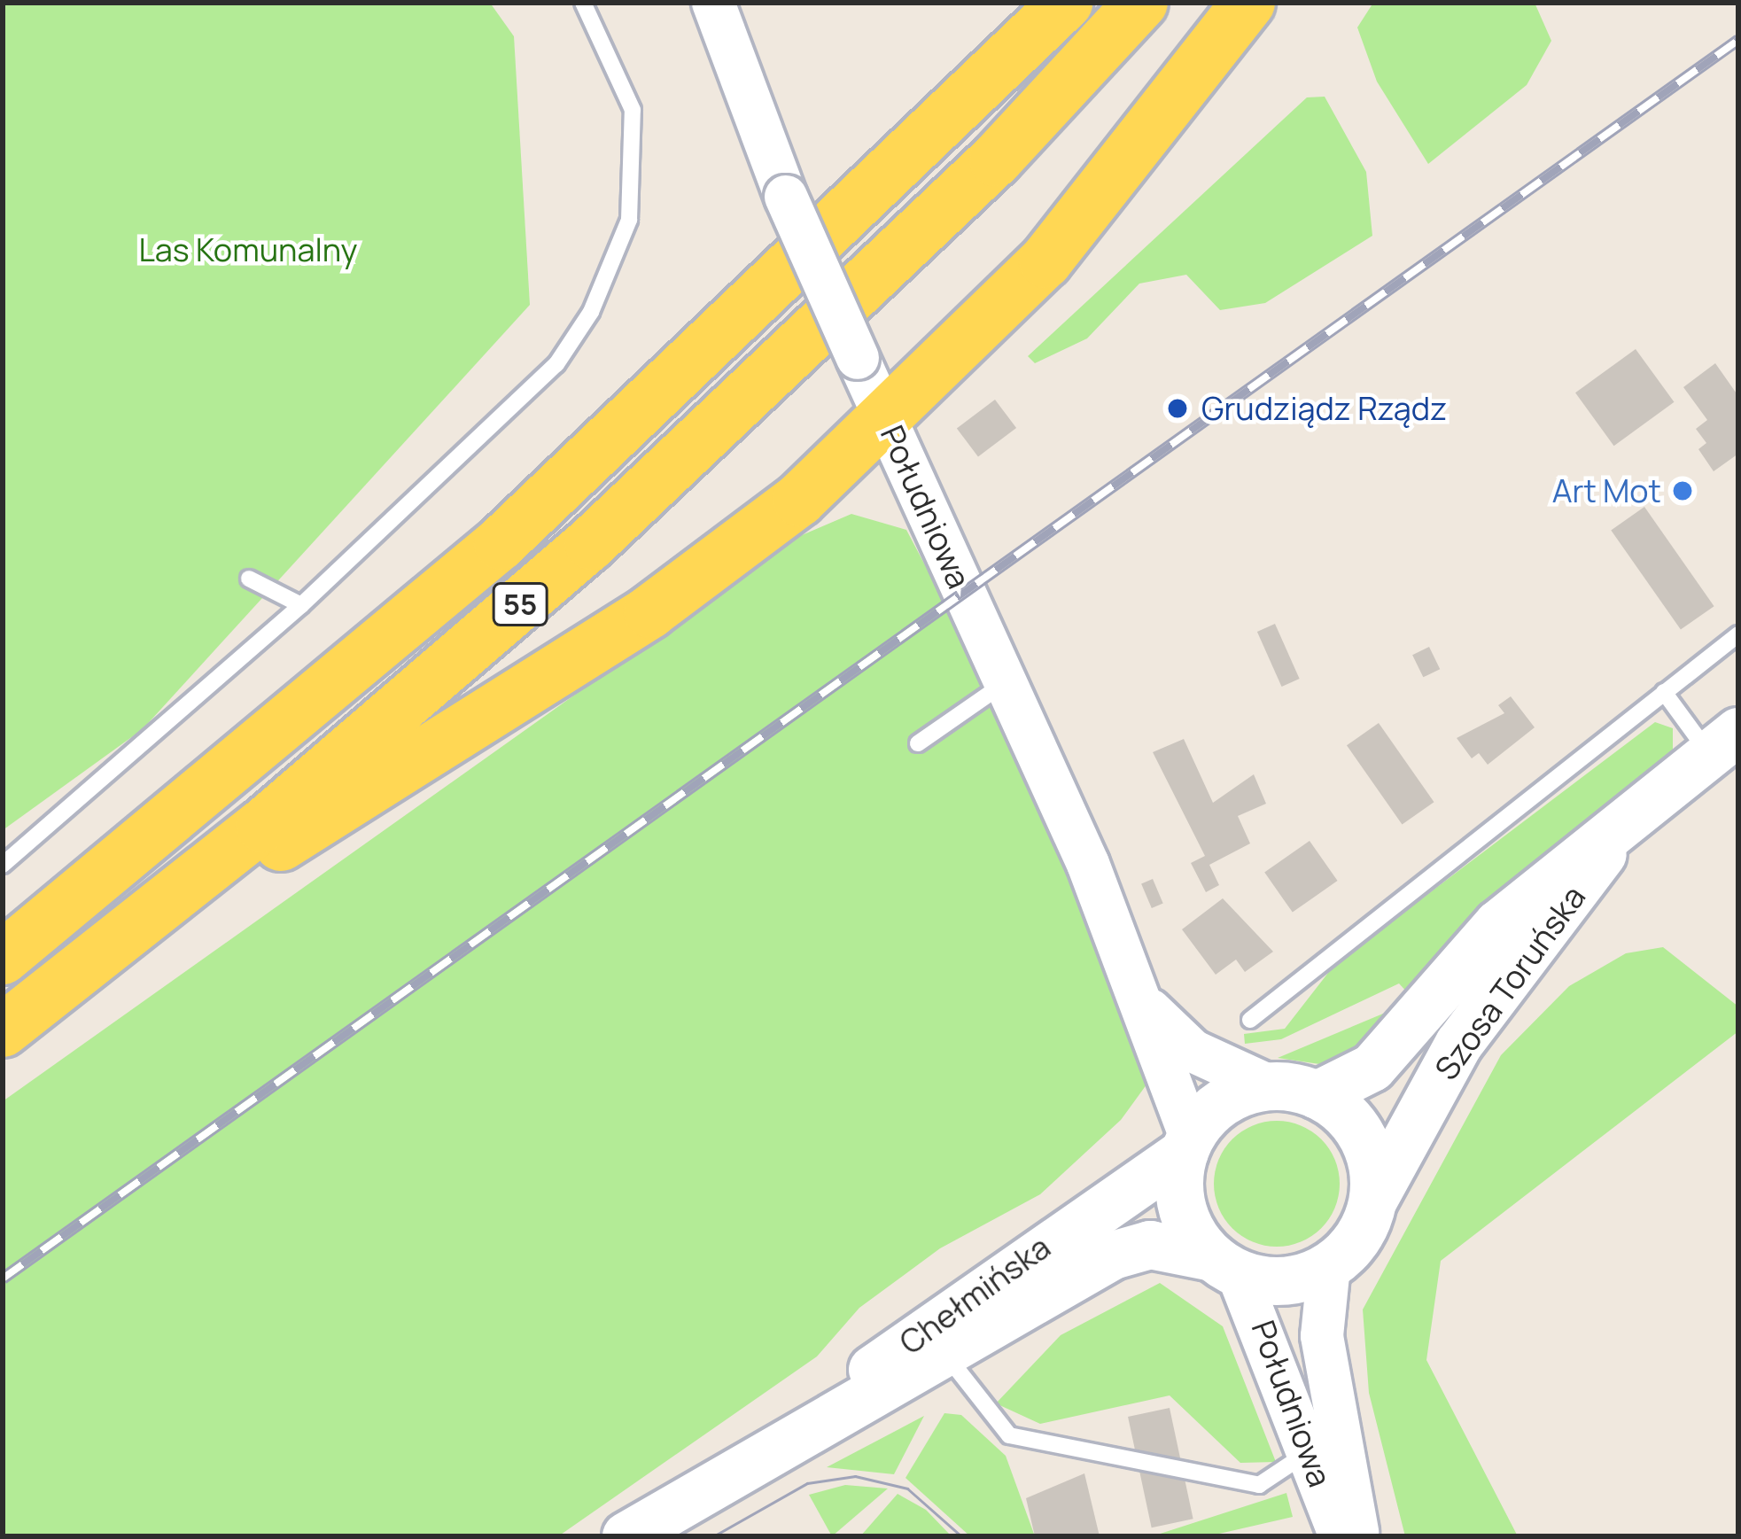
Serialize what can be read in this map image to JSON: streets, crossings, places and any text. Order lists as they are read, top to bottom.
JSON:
{
  "streets": {
    "main road": ["55", "Szosa Toruńska", "Chełmińska"],
    "street": ["Południowa"]
  },
  "crossings": [
    ["Południowa", "Szosa Toruńska"],
    ["Południowa", "Chełmińska"],
    ["Szosa Toruńska", "Chełmińska"]
  ],
  "parks": ["Las Komunalny"],
  "places": ["Grudziądz Rządz", "Art Mot"]
}
